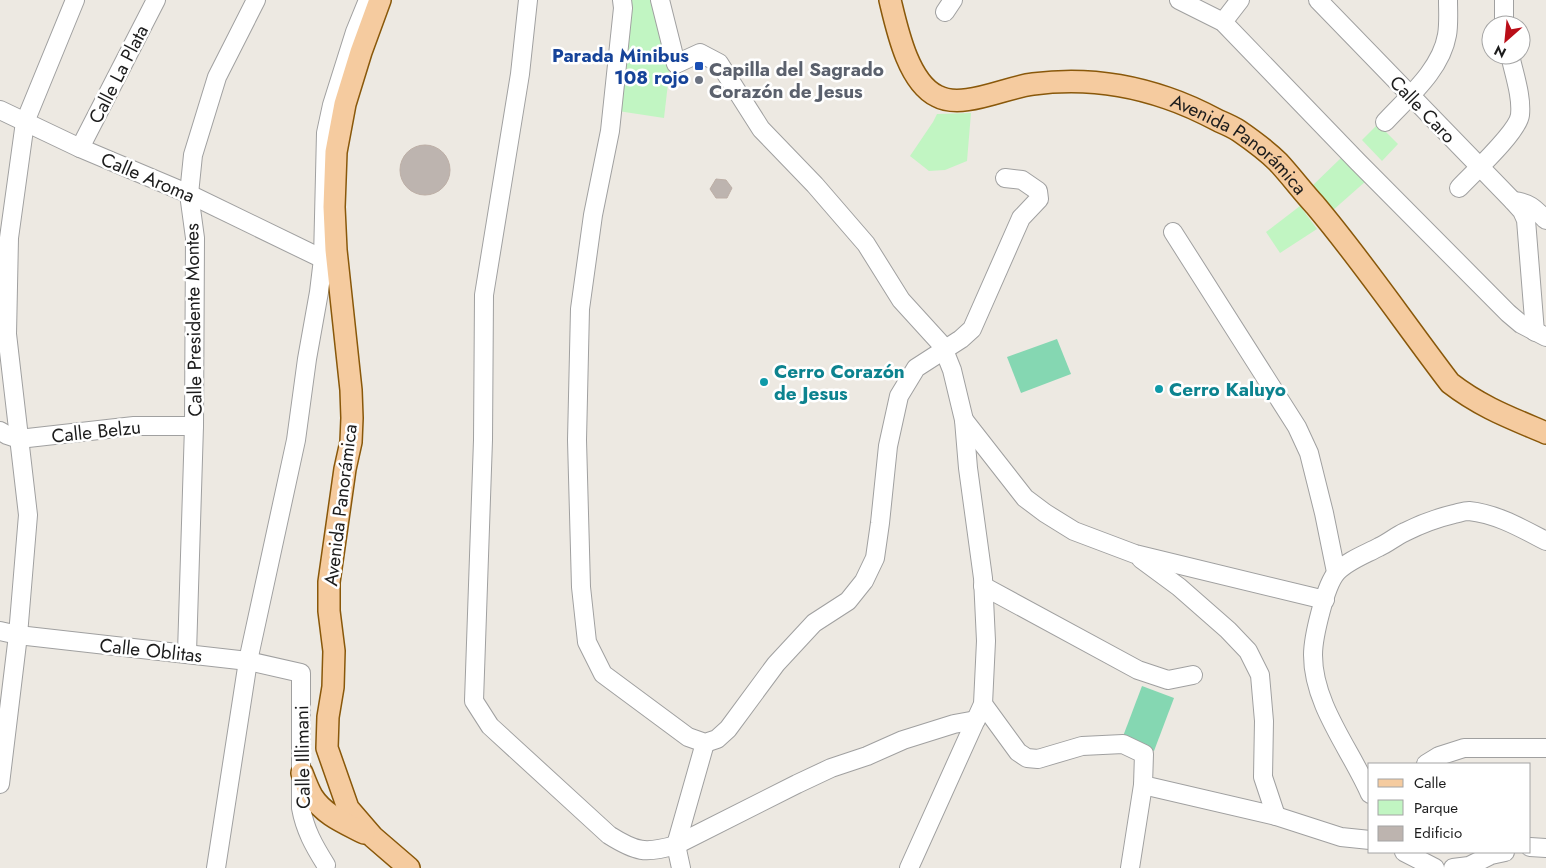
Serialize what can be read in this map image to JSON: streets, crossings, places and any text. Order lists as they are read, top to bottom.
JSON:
{
  "streets": {
    "main road": ["Avenida Panorámica"],
    "street": [
      "Calle La Plata",
      "Calle Caro",
      "Calle Aroma",
      "Calle Presidente Montes",
      "Calle Belzu",
      "Calle Oblitas",
      "Calle Illimani"
    ]
  },
  "crossings": [
    ["Calle La Plata", "Calle Aroma"],
    ["Calle Aroma", "Calle Presidente Montes"],
    ["Calle Presidente Montes", "Calle Belzu"],
    ["Calle Presidente Montes", "Calle Oblitas"],
    ["Calle Oblitas", "Calle Illimani"]
  ],
  "places": {
    "transit": ["Parada Minibus 108 rojo"],
    "other": ["Capilla del Sagrado Corazón de Jesus", "Cerro Corazón de Jesus", "Cerro Kaluyo"]
  },
  "legend": ["Calle", "Parque", "Edificio"],
  "north": "bottom left"
}
